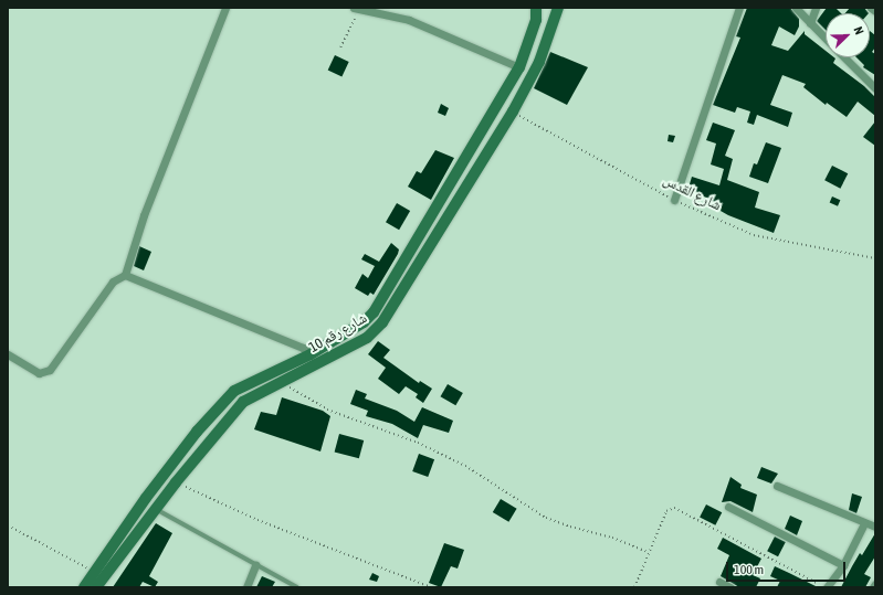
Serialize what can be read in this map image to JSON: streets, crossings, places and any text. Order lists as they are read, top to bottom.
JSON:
{
  "streets": {
    "main road": ["شارع رقم 10"],
    "path": ["شارع القدس"]
  },
  "crossings": [
    ["شارع القدس", "شارع رقم 10"]
  ],
  "scale_bar": "100 m",
  "north": "top right"
}
